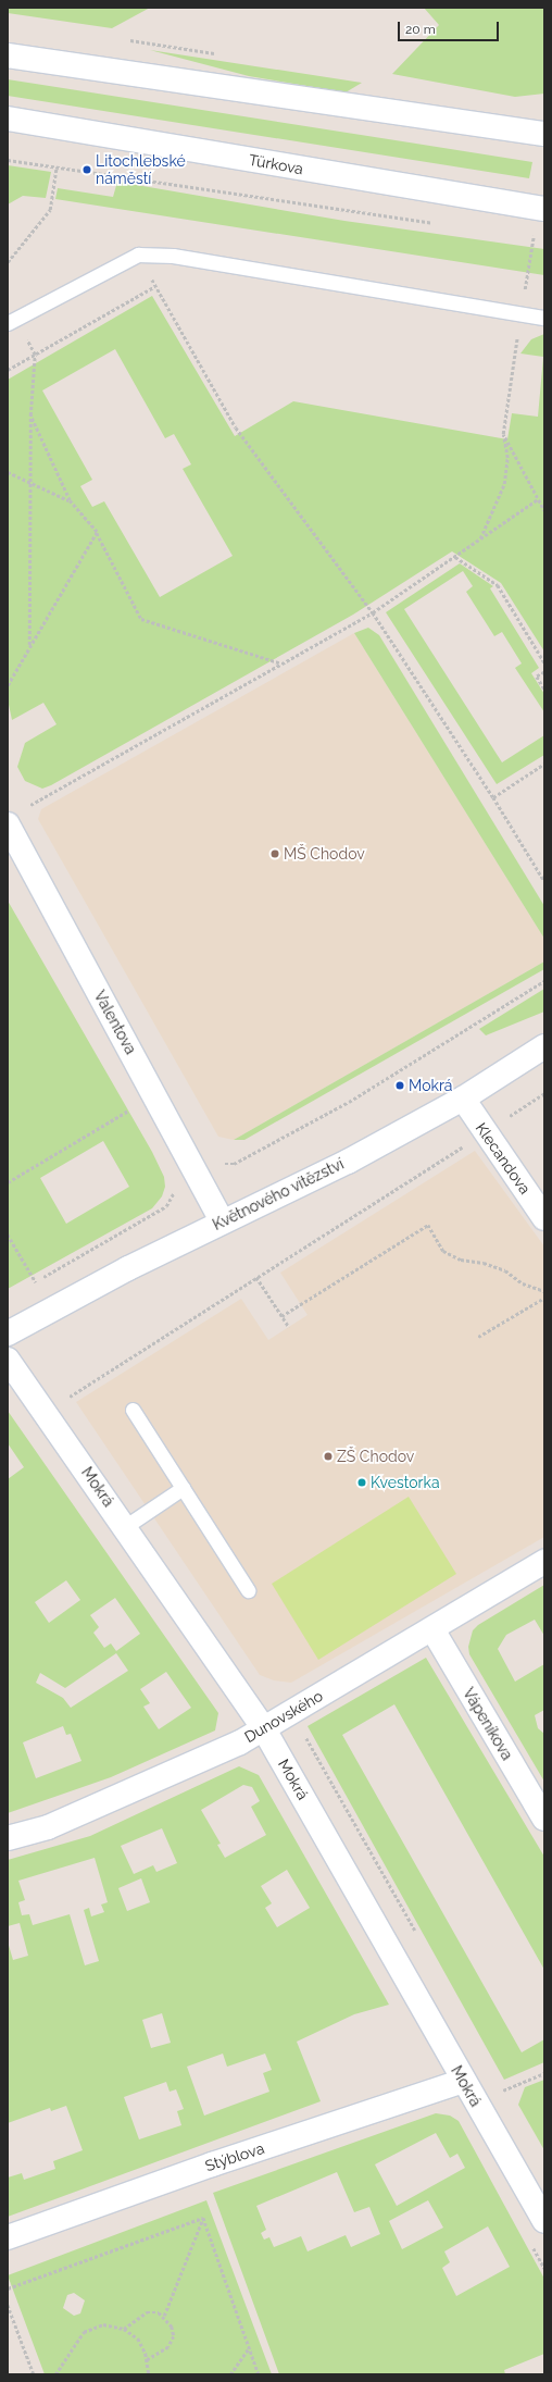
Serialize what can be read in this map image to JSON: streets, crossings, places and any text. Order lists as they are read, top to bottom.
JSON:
{
  "streets": {
    "street": [
      "Türkova",
      "Valentova",
      "Klecandova",
      "Květnového vítězství",
      "Mokrá",
      "Dunovského",
      "Vápeníkova",
      "Stýblova"
    ]
  },
  "crossings": [
    ["Valentova", "Květnového vítězství"],
    ["Klecandova", "Květnového vítězství"],
    ["Mokrá", "Dunovského"],
    ["Mokrá", "Stýblova"],
    ["Dunovského", "Vápeníkova"]
  ],
  "places": [
    "Litochlebské náměstí",
    "MŠ Chodov",
    "Mokrá",
    "ZŠ Chodov",
    "Kvestorka"
  ],
  "scale_bar": "20 m"
}
